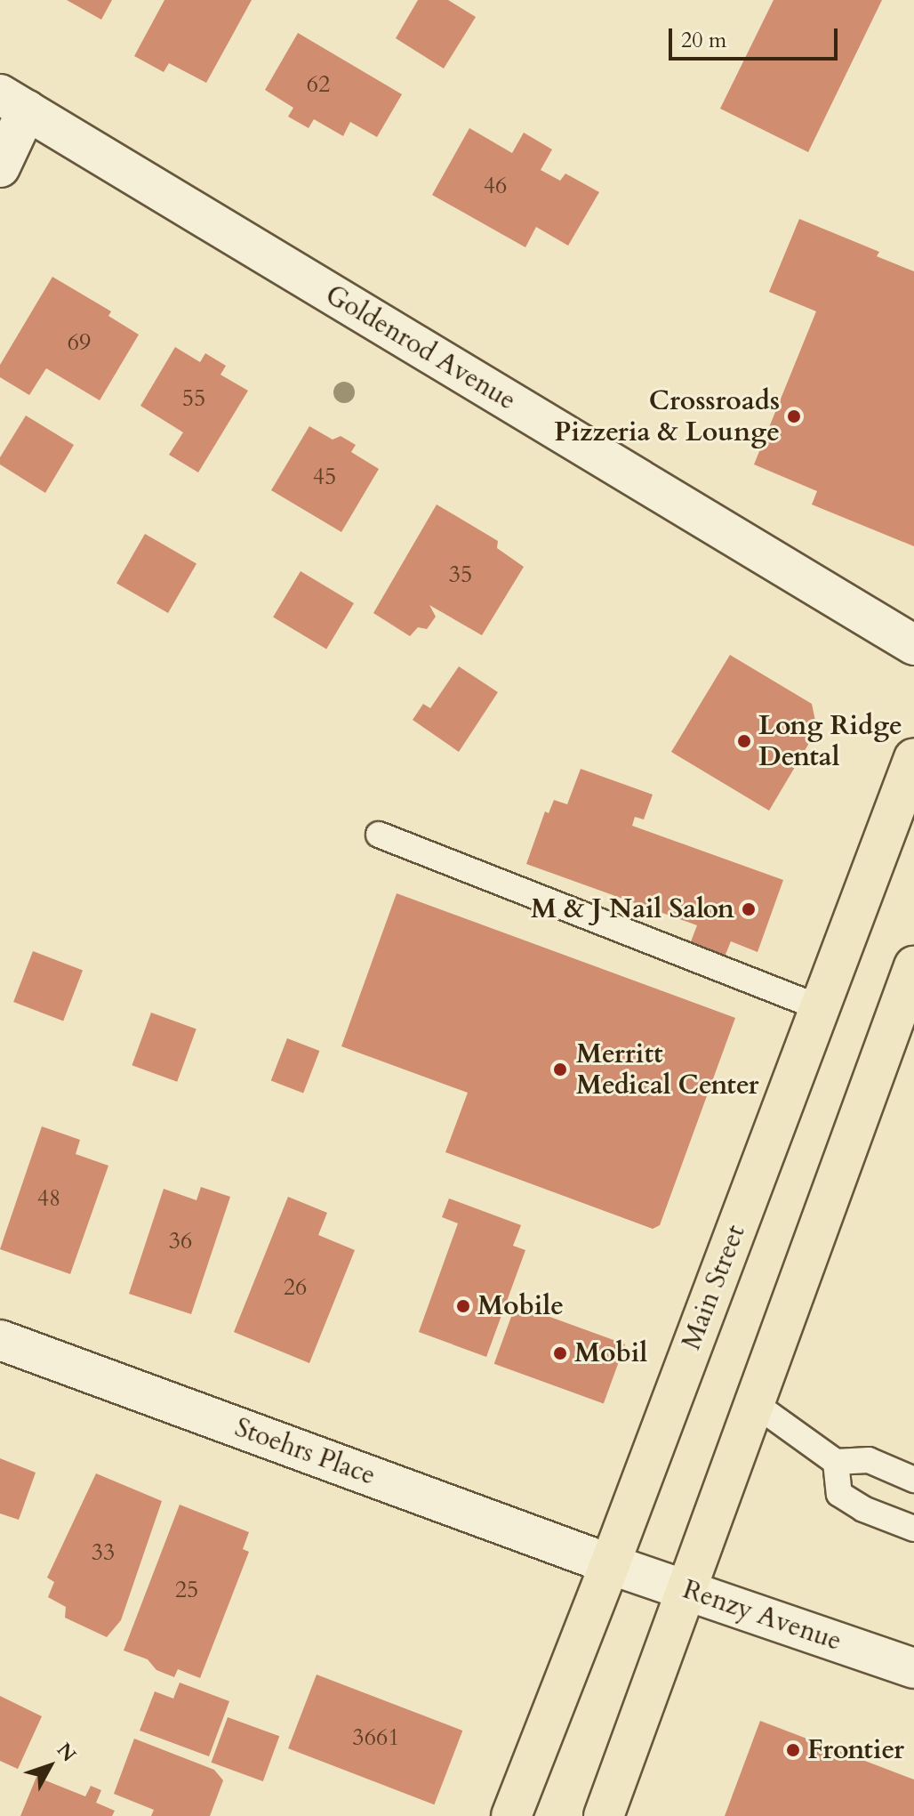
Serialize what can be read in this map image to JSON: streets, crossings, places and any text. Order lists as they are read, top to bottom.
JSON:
{
  "streets": {
    "main road": ["Main Street"],
    "street": ["Goldenrod Avenue", "Stoehrs Place", "Renzy Avenue"]
  },
  "crossings": [
    ["Main Street", "Stoehrs Place"],
    ["Main Street", "Renzy Avenue"],
    ["Stoehrs Place", "Renzy Avenue"]
  ],
  "places": [
    "Crossroads Pizzeria & Lounge",
    "Long Ridge Dental",
    "M & J Nail Salon",
    "Merritt Medical Center",
    "Mobile",
    "Mobil",
    "Frontier"
  ],
  "house_numbers": [
    "62",
    "46",
    "69",
    "55",
    "45",
    "35",
    "48",
    "36",
    "26",
    "33",
    "25",
    "3661"
  ],
  "scale_bar": "20 m",
  "north": "top right"
}
